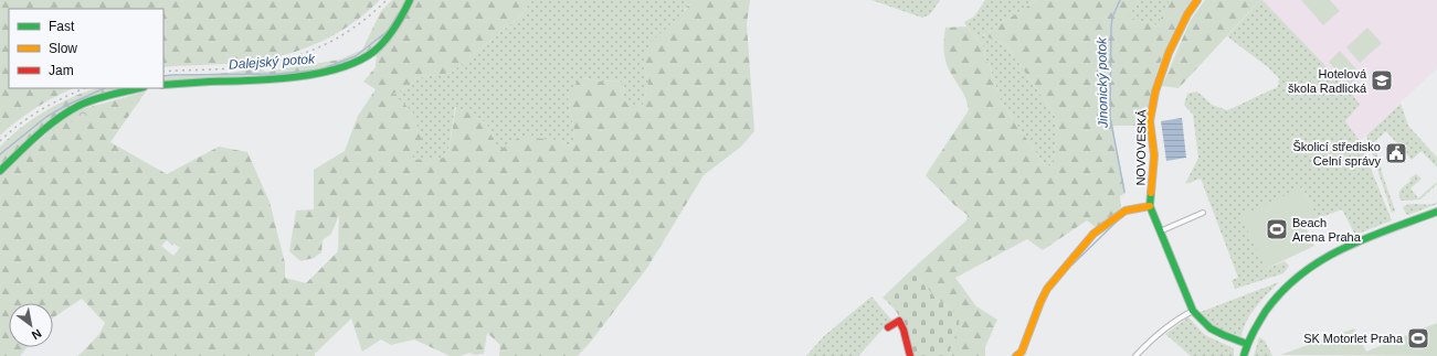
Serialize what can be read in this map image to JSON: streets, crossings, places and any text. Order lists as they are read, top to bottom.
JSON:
{
  "streets": {
    "street": ["NOVOVESKÁ"]
  },
  "water": ["Dalejský potok", "Jinonický potok"],
  "places": {
    "school or university": ["Hotelová škola Radlická"],
    "public building": ["Školicí středisko Celní správy"],
    "sports": ["Beach Arena Praha", "SK Motorlet Praha"]
  },
  "legend": ["Fast", "Slow", "Jam"],
  "north": "bottom right"
}
